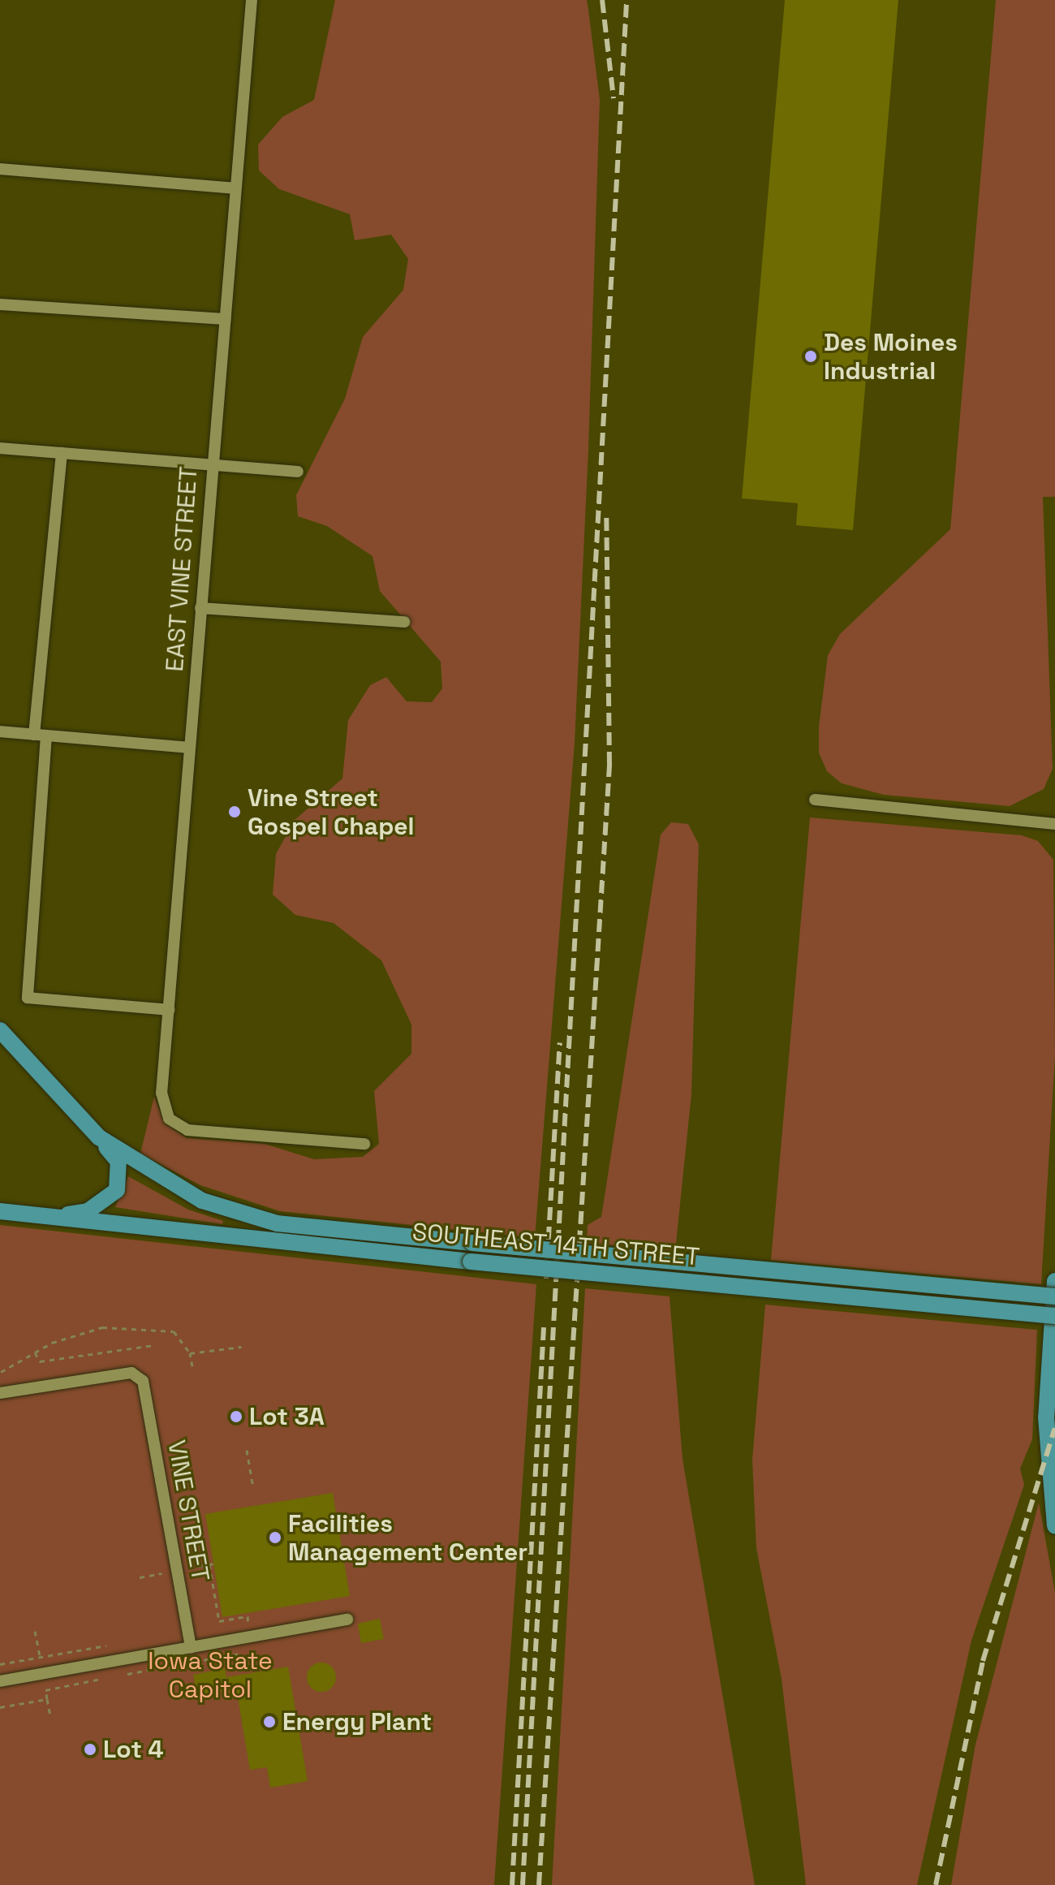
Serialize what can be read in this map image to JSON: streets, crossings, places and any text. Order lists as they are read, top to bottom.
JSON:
{
  "streets": {
    "main road": ["SOUTHEAST 14TH STREET"],
    "street": ["EAST VINE STREET", "VINE STREET"]
  },
  "parks": ["Iowa State Capitol"],
  "places": [
    "Des Moines Industrial",
    "Vine Street Gospel Chapel",
    "Lot 3A",
    "Facilities Management Center",
    "Energy Plant",
    "Lot 4"
  ]
}
